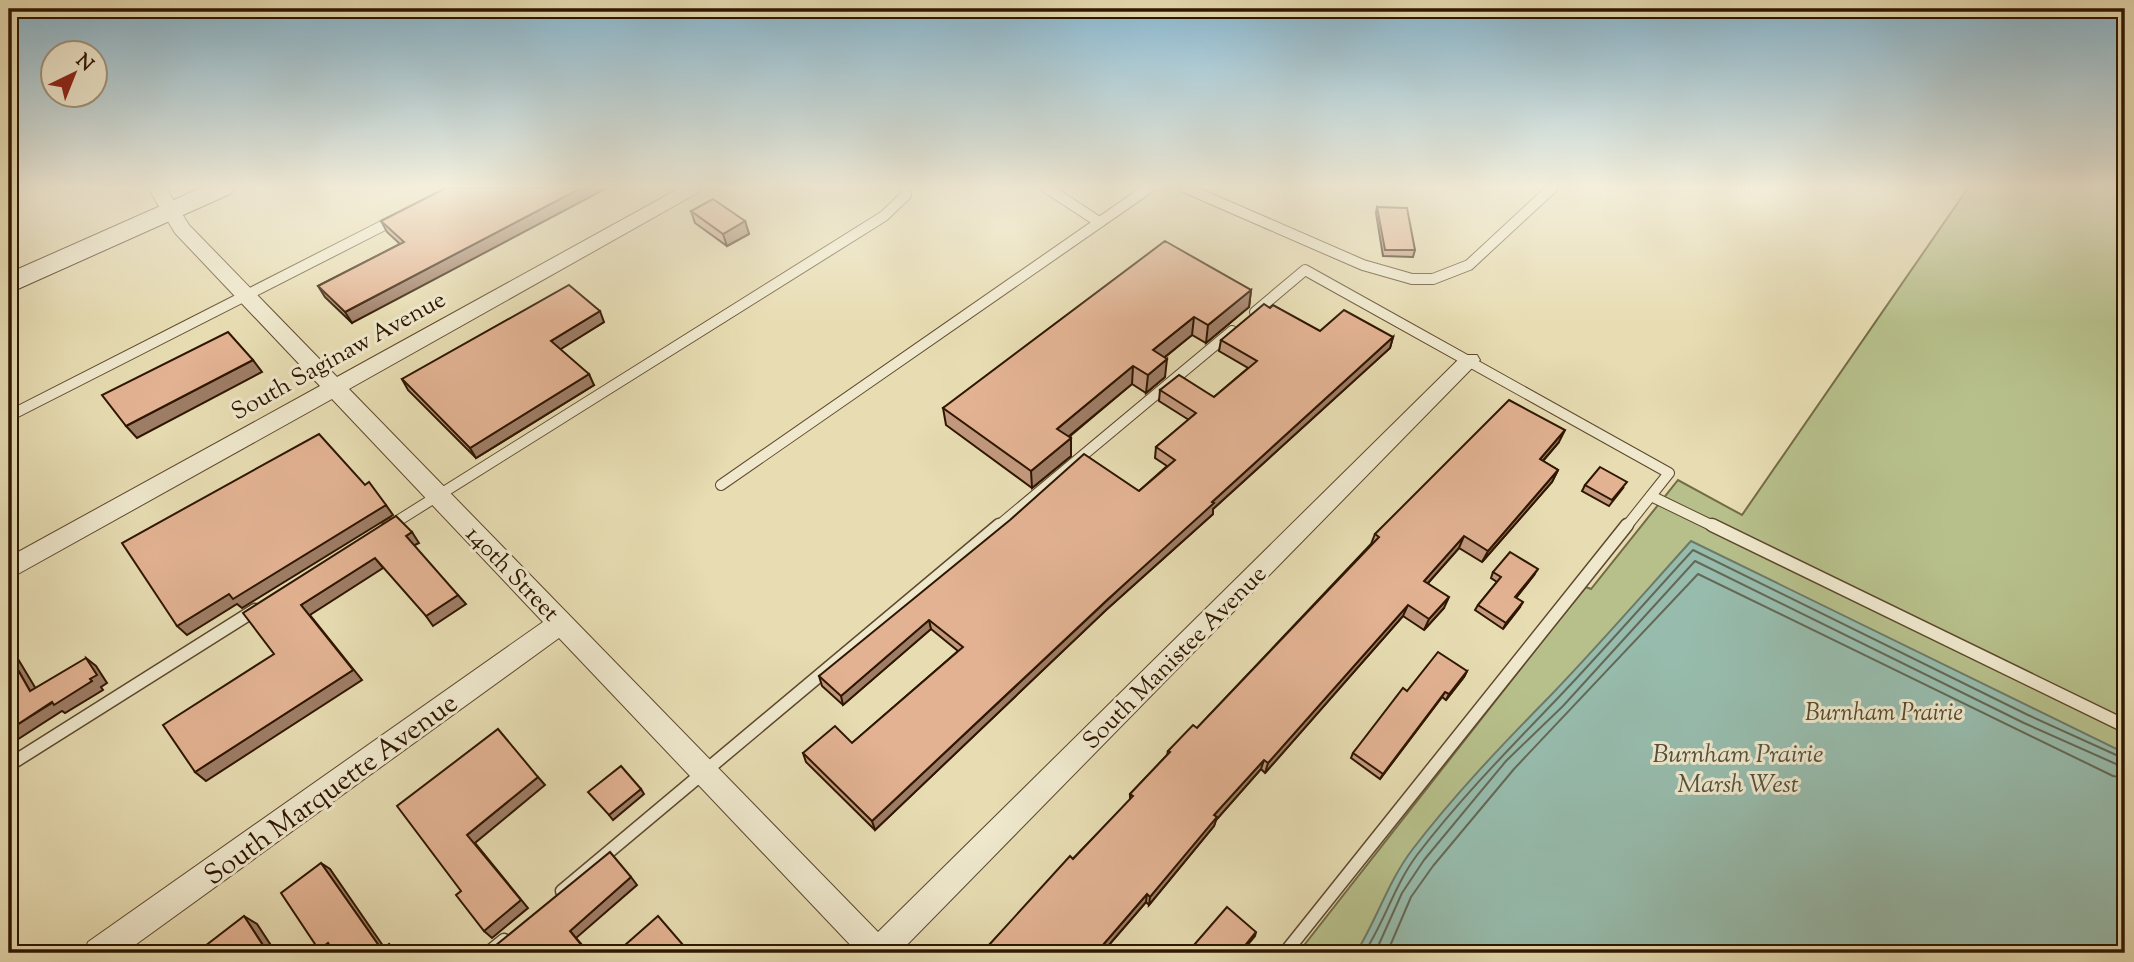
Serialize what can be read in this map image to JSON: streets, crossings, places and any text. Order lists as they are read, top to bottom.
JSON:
{
  "streets": {
    "street": [
      "South Saginaw Avenue",
      "140th Street",
      "South Manistee Avenue",
      "South Marquette Avenue"
    ]
  },
  "crossings": [
    ["South Saginaw Avenue", "140th Street"],
    ["140th Street", "South Manistee Avenue"],
    ["140th Street", "South Marquette Avenue"]
  ],
  "water": ["Burnham Prairie Marsh West"],
  "parks": ["Burnham Prairie"],
  "north": "top right"
}
